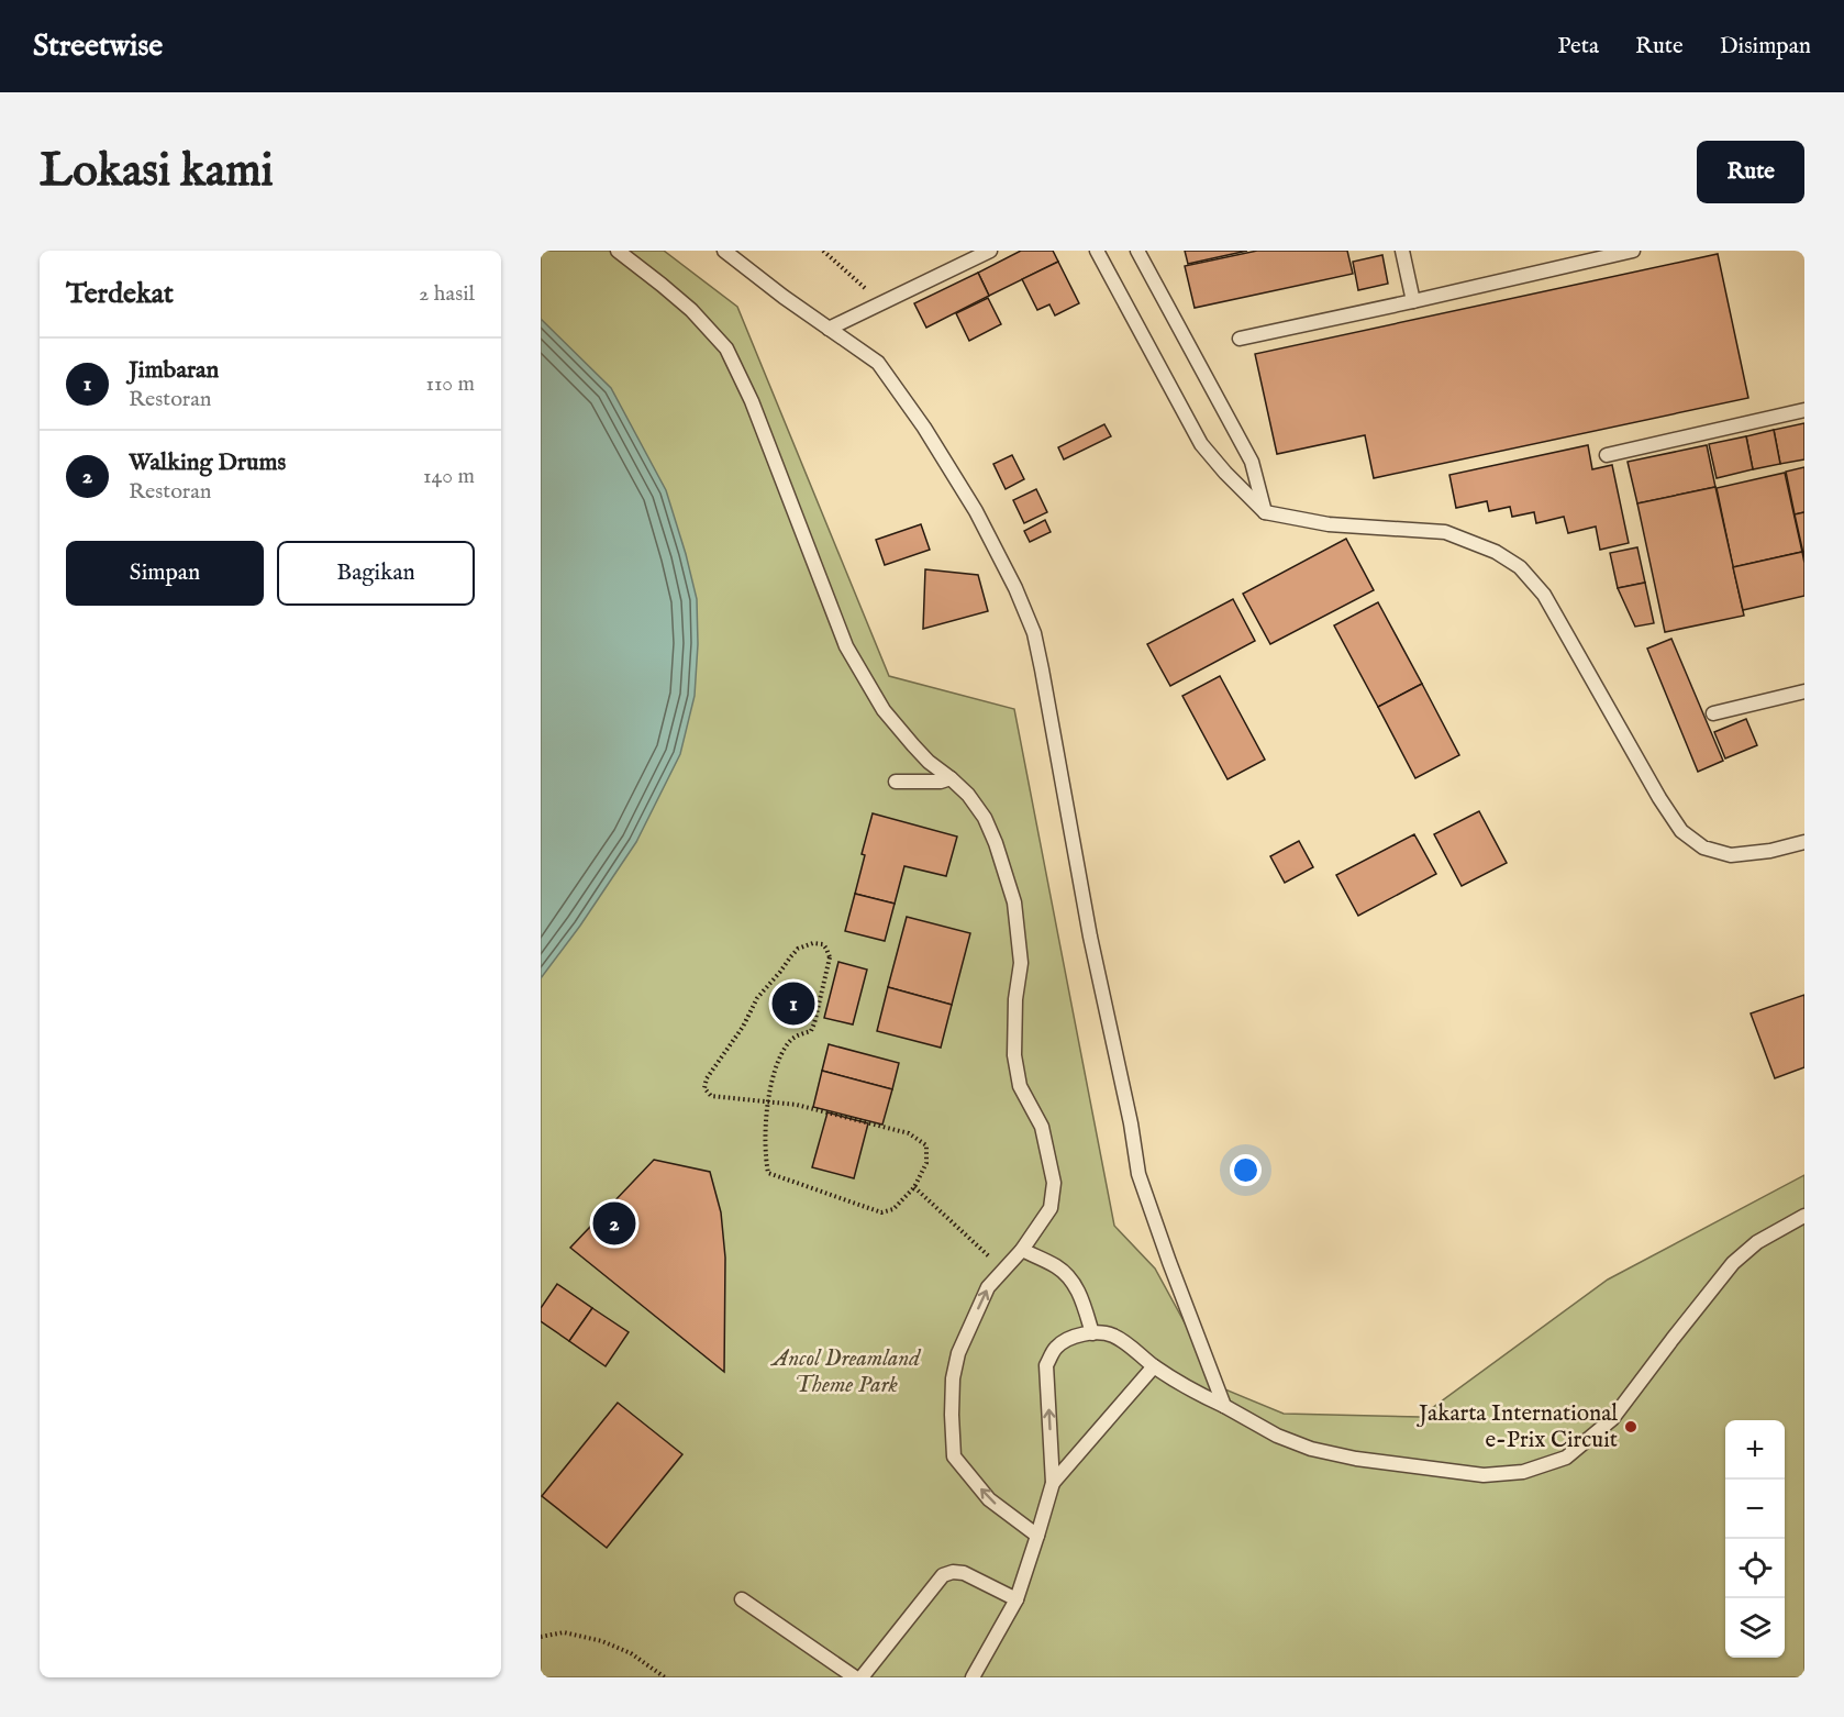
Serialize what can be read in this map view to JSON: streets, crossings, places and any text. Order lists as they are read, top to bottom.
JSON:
{
  "parks": ["Ancol Dreamland Theme Park"],
  "places": ["Jakarta International e-Prix Circuit"],
  "page": {
    "header": "Streetwise",
    "nav": ["Peta", "Rute", "Disimpan"],
    "buttons": [
      "Rute",
      ["Simpan", "Bagikan"]
    ],
    "title": "Lokasi kami",
    "heading": ["Terdekat", "2 hasil"],
    "list": [
      {
        "mark": "1",
        "name": "Jimbaran",
        "note": "Restoran",
        "value": "110 m"
      },
      {
        "mark": "2",
        "name": "Walking Drums",
        "note": "Restoran",
        "value": "140 m"
      }
    ],
    "pins": ["1", "2"],
    "map_buttons": ["+", "−"]
  }
}
